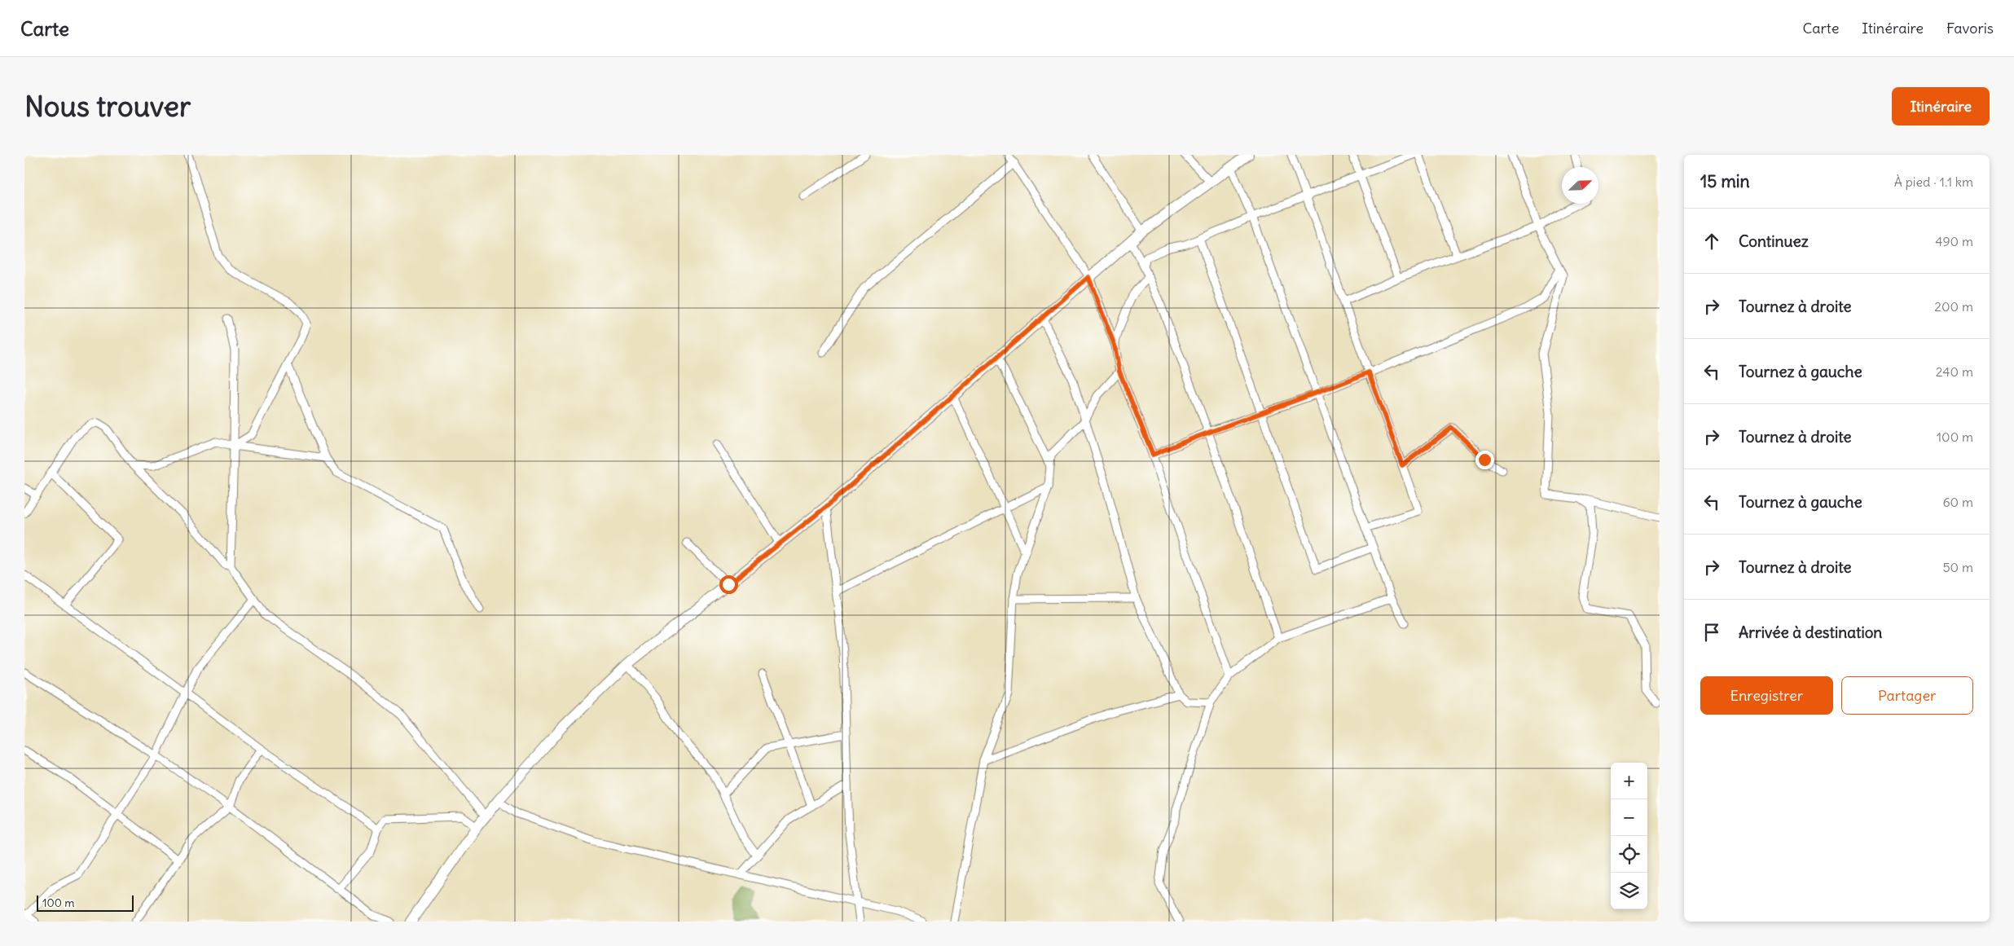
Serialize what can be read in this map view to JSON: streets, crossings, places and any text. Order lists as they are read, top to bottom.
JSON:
{
  "scale_bar": "100 m",
  "north": "top right",
  "page": {
    "header": "Carte",
    "nav": ["Carte", "Itinéraire", "Favoris"],
    "buttons": [
      "Itinéraire",
      ["Enregistrer", "Partager"]
    ],
    "title": "Nous trouver",
    "heading": ["15 min", "À pied · 1.1 km"],
    "list": [
      ["Continuez", "490 m"],
      ["Tournez à droite", "200 m"],
      ["Tournez à gauche", "240 m"],
      ["Tournez à droite", "100 m"],
      ["Tournez à gauche", "60 m"],
      ["Tournez à droite", "50 m"],
      "Arrivée à destination"
    ],
    "map_buttons": ["+", "−"],
    "scale": "100 m"
  }
}
